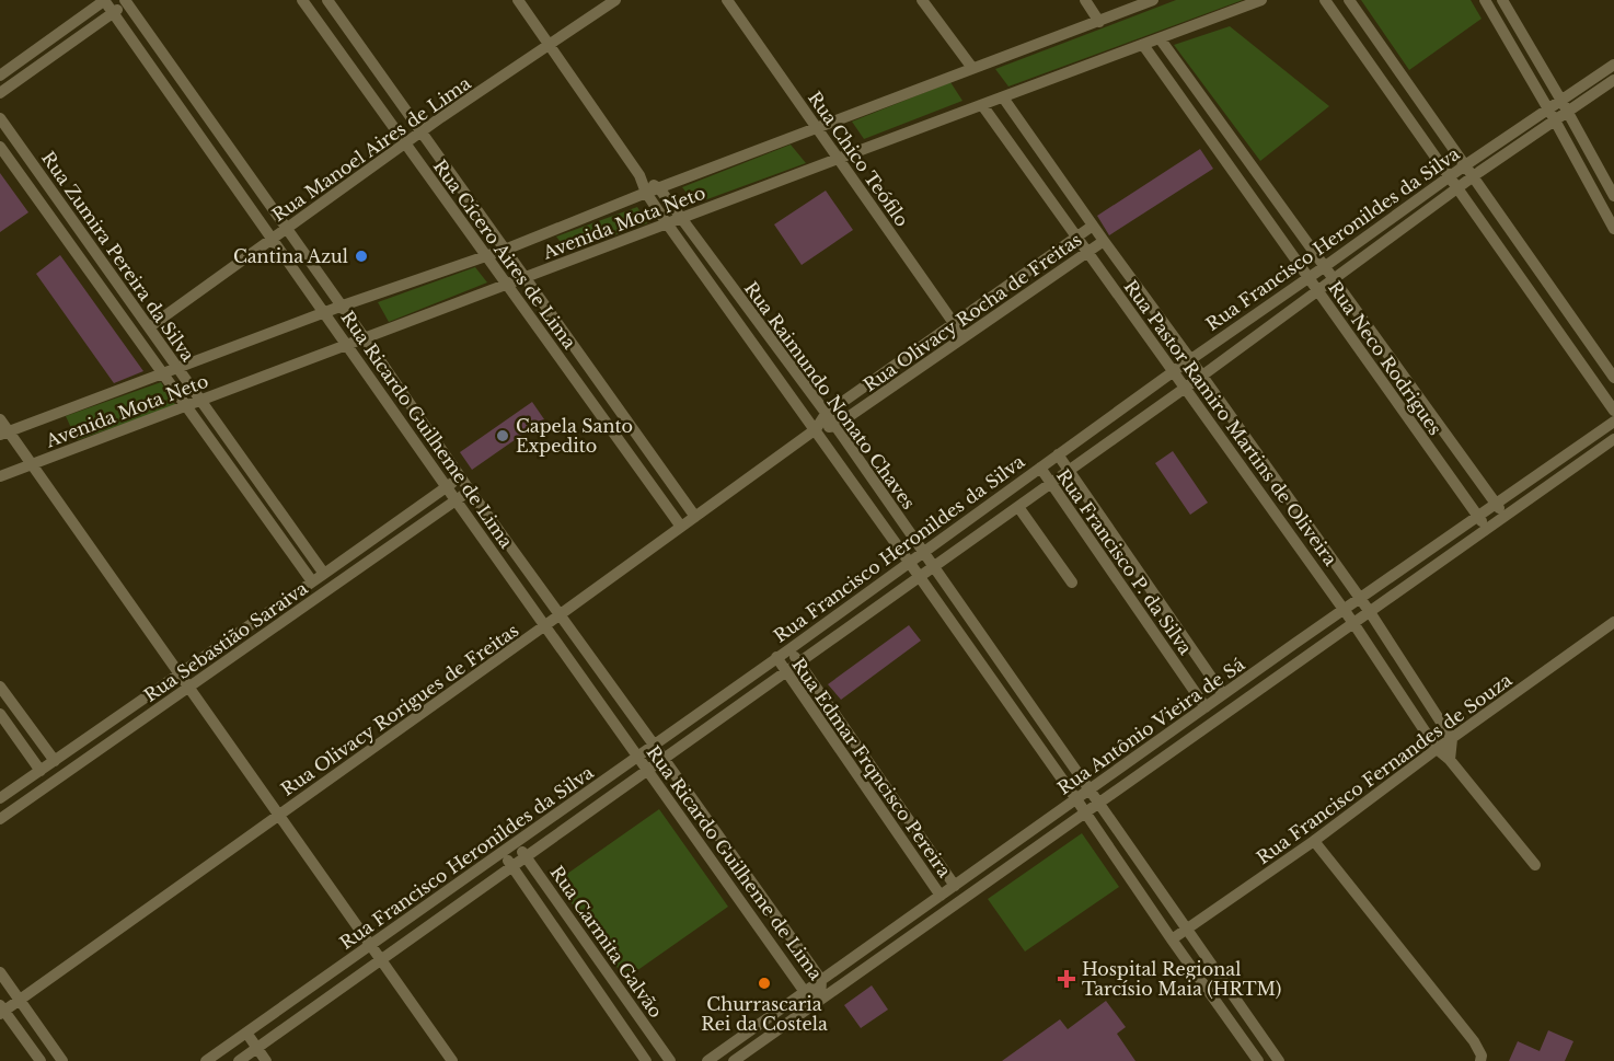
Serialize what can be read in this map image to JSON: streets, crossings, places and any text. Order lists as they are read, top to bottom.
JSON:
{
  "streets": {
    "street": [
      "Rua Manoel Aires de Lima",
      "Rua Chico Teófilo",
      "Avenida Mota Neto",
      "Rua Francisco Heronildes da Silva",
      "Rua Cícero Aires de Lima",
      "Rua Zumira Pereira da Silva",
      "Rua Olivacy Rocha de Freitas",
      "Rua Neco Rodrigues",
      "Rua Raimundo Nonato Chaves",
      "Rua Pastor Ramiro Martins de Oliveira",
      "Rua Ricardo Guilheme de Lima",
      "Rua Francisco P. da Silva",
      "Rua Sebastião Saraiva",
      "Rua Olivacy Rorigues de Freitas",
      "Rua Antônio Vieira de Sá",
      "Rua Edmar Frqncisco Pereira",
      "Rua Francisco Fernandes de Souza",
      "Rua Carmita Galvão"
    ]
  },
  "crossings": [
    ["Rua Manoel Aires de Lima", "Rua Cícero Aires de Lima"],
    ["Rua Manoel Aires de Lima", "Rua Zumira Pereira da Silva"],
    ["Rua Manoel Aires de Lima", "Rua Raimundo Nonato Chaves"],
    ["Rua Manoel Aires de Lima", "Rua Ricardo Guilheme de Lima"],
    ["Rua Chico Teófilo", "Avenida Mota Neto"],
    ["Rua Chico Teófilo", "Rua Olivacy Rocha de Freitas"],
    ["Avenida Mota Neto", "Rua Cícero Aires de Lima"],
    ["Avenida Mota Neto", "Rua Zumira Pereira da Silva"],
    ["Avenida Mota Neto", "Rua Neco Rodrigues"],
    ["Avenida Mota Neto", "Rua Raimundo Nonato Chaves"],
    ["Avenida Mota Neto", "Rua Pastor Ramiro Martins de Oliveira"],
    ["Avenida Mota Neto", "Rua Ricardo Guilheme de Lima"],
    ["Rua Francisco Heronildes da Silva", "Rua Neco Rodrigues"],
    ["Rua Francisco Heronildes da Silva", "Rua Raimundo Nonato Chaves"],
    ["Rua Francisco Heronildes da Silva", "Rua Pastor Ramiro Martins de Oliveira"],
    ["Rua Francisco Heronildes da Silva", "Rua Ricardo Guilheme de Lima"],
    ["Rua Francisco Heronildes da Silva", "Rua Francisco P. da Silva"],
    ["Rua Francisco Heronildes da Silva", "Rua Edmar Frqncisco Pereira"],
    ["Rua Francisco Heronildes da Silva", "Rua Carmita Galvão"],
    ["Rua Cícero Aires de Lima", "Rua Olivacy Rorigues de Freitas"],
    ["Rua Zumira Pereira da Silva", "Rua Sebastião Saraiva"],
    ["Rua Olivacy Rocha de Freitas", "Rua Raimundo Nonato Chaves"],
    ["Rua Olivacy Rocha de Freitas", "Rua Pastor Ramiro Martins de Oliveira"],
    ["Rua Olivacy Rocha de Freitas", "Rua Olivacy Rorigues de Freitas"],
    ["Rua Neco Rodrigues", "Rua Antônio Vieira de Sá"],
    ["Rua Raimundo Nonato Chaves", "Rua Olivacy Rorigues de Freitas"],
    ["Rua Raimundo Nonato Chaves", "Rua Antônio Vieira de Sá"],
    ["Rua Raimundo Nonato Chaves", "Rua Francisco Fernandes de Souza"],
    ["Rua Pastor Ramiro Martins de Oliveira", "Rua Antônio Vieira de Sá"],
    ["Rua Pastor Ramiro Martins de Oliveira", "Rua Francisco Fernandes de Souza"],
    ["Rua Ricardo Guilheme de Lima", "Rua Sebastião Saraiva"],
    ["Rua Ricardo Guilheme de Lima", "Rua Olivacy Rorigues de Freitas"],
    ["Rua Ricardo Guilheme de Lima", "Rua Antônio Vieira de Sá"],
    ["Rua Francisco P. da Silva", "Rua Antônio Vieira de Sá"],
    ["Rua Antônio Vieira de Sá", "Rua Edmar Frqncisco Pereira"]
  ],
  "places": {
    "other": ["Cantina Azul", "Capela Santo Expedito", "Churrascaria Rei da Costela"],
    "health": ["Hospital Regional Tarcísio Maia (HRTM)"]
  }
}
